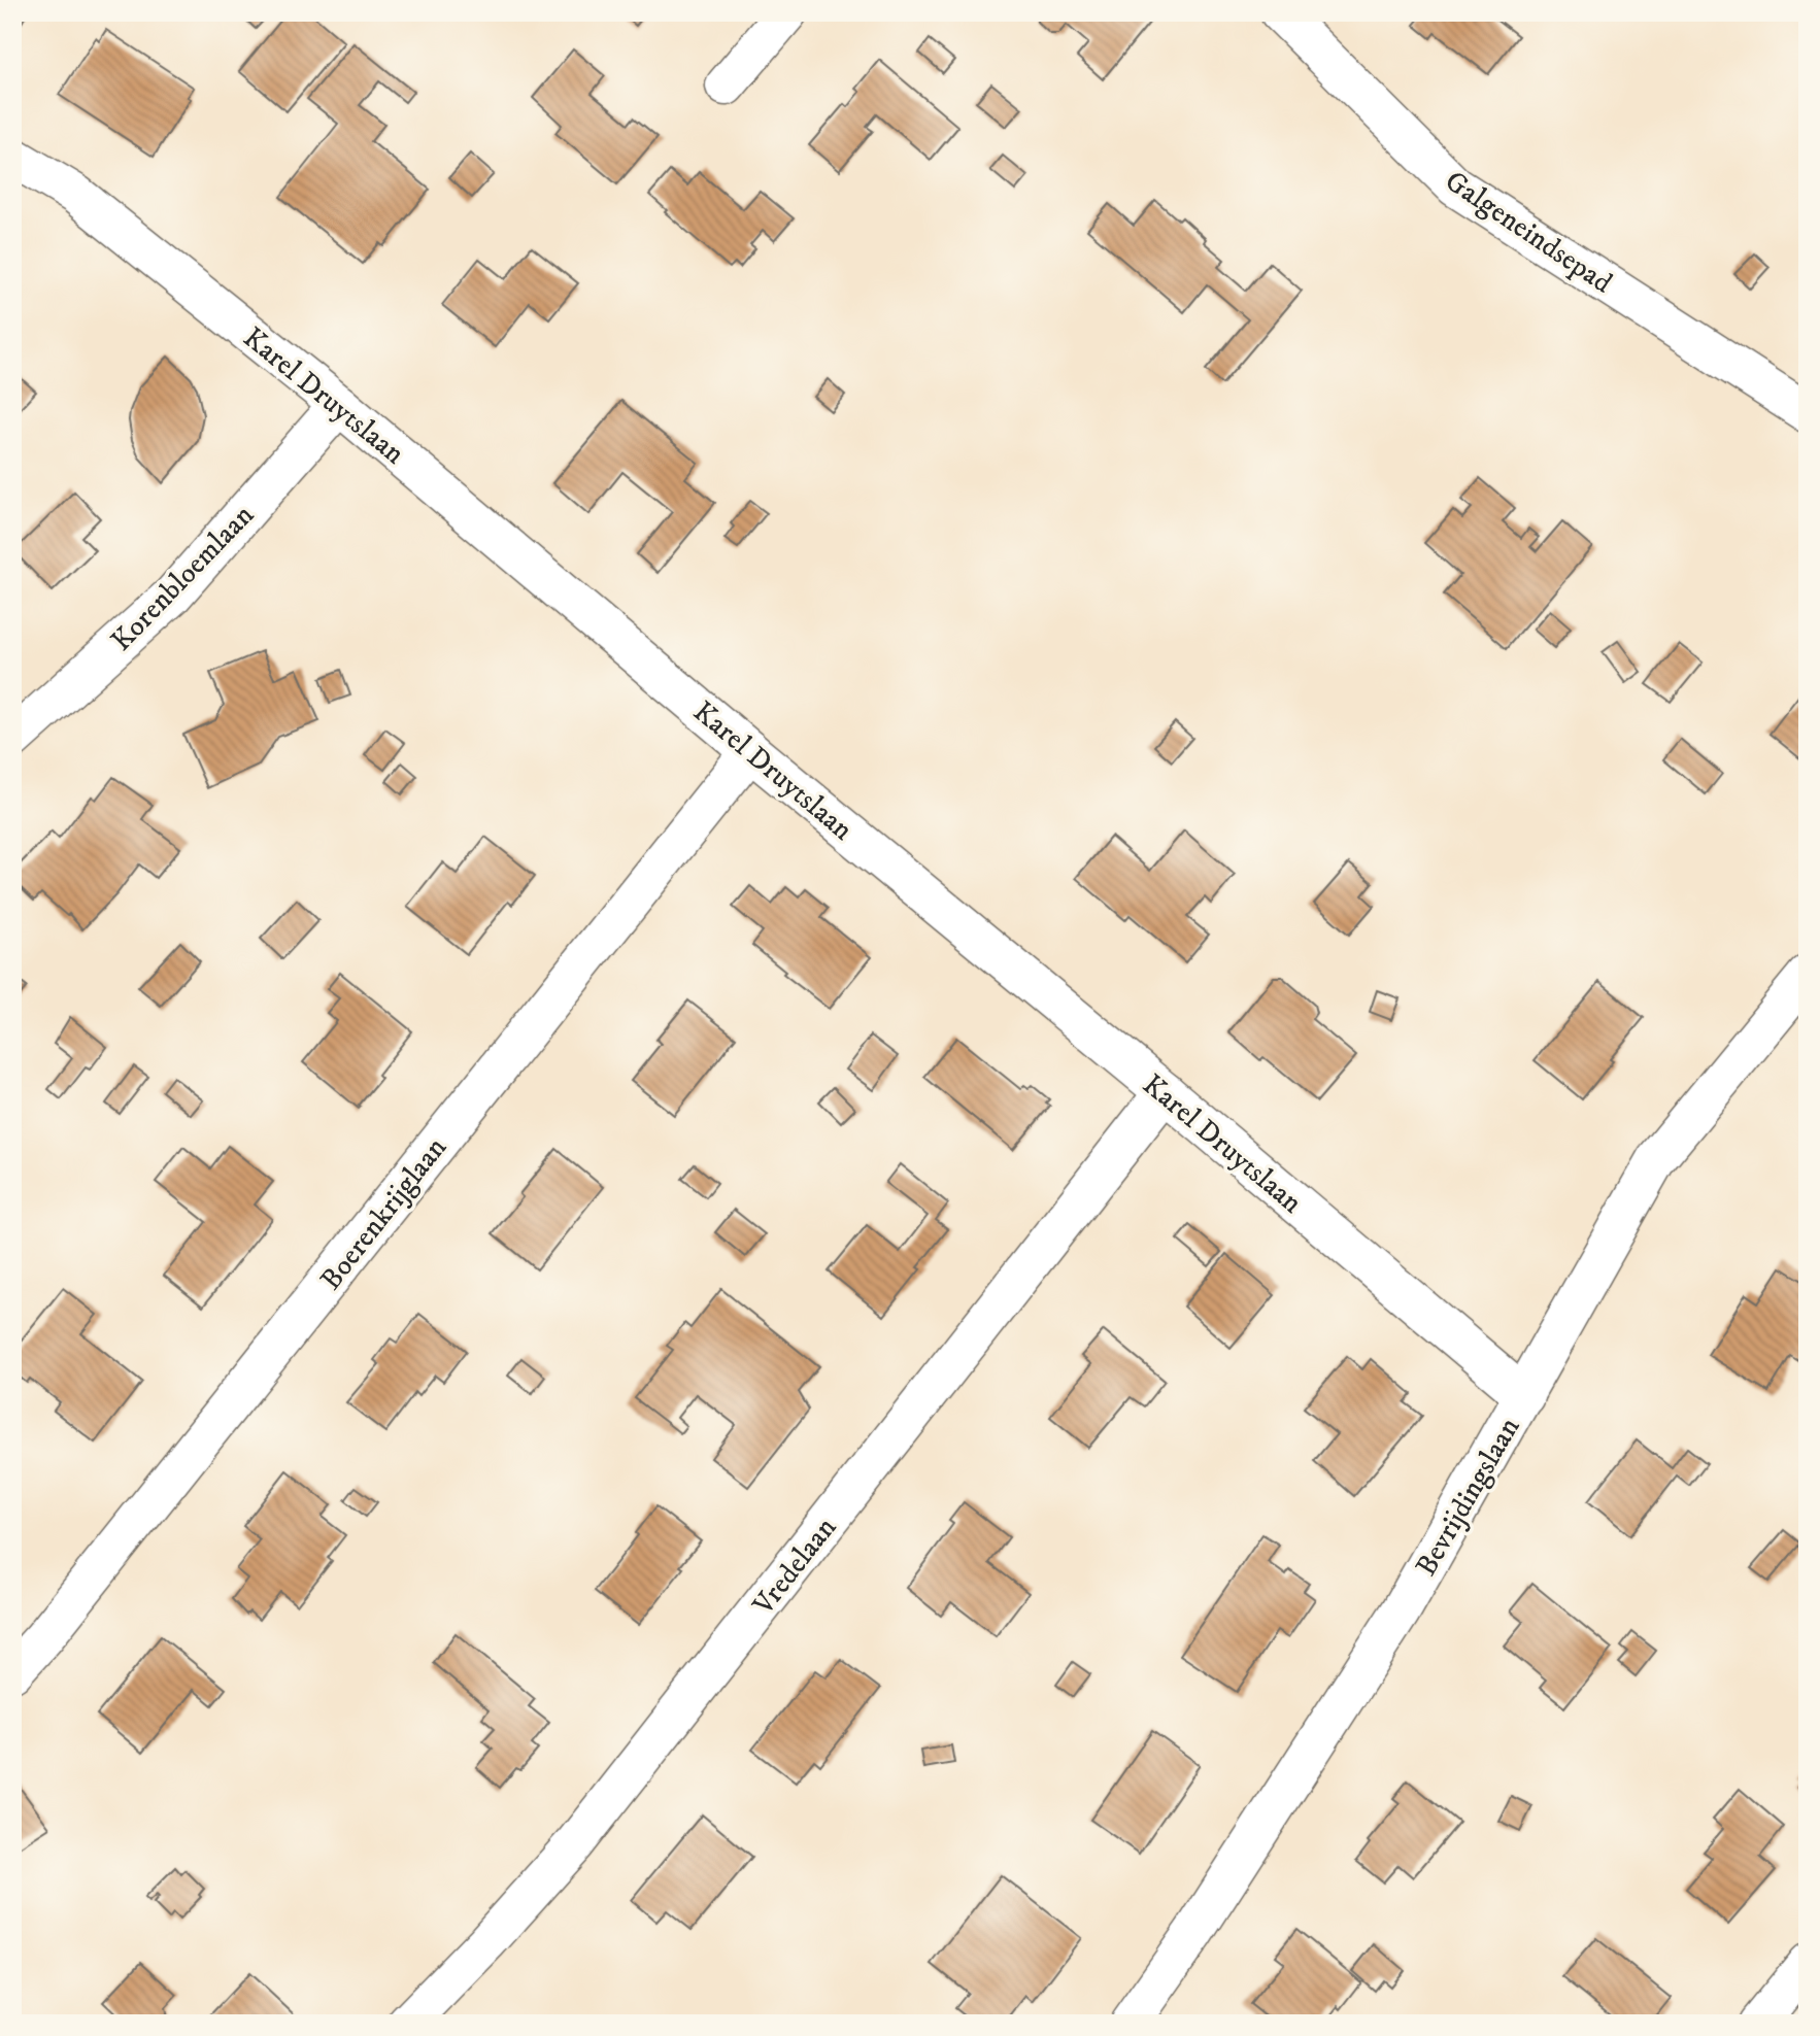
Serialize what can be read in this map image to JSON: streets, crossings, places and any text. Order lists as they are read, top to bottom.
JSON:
{
  "streets": {
    "street": [
      "Galgeneindsepad",
      "Karel Druytslaan",
      "Korenbloemlaan",
      "Boerenkrijglaan",
      "Bevrijdingslaan",
      "Vredelaan"
    ]
  },
  "crossings": [
    ["Karel Druytslaan", "Korenbloemlaan"],
    ["Karel Druytslaan", "Boerenkrijglaan"],
    ["Karel Druytslaan", "Bevrijdingslaan"],
    ["Karel Druytslaan", "Vredelaan"]
  ]
}
